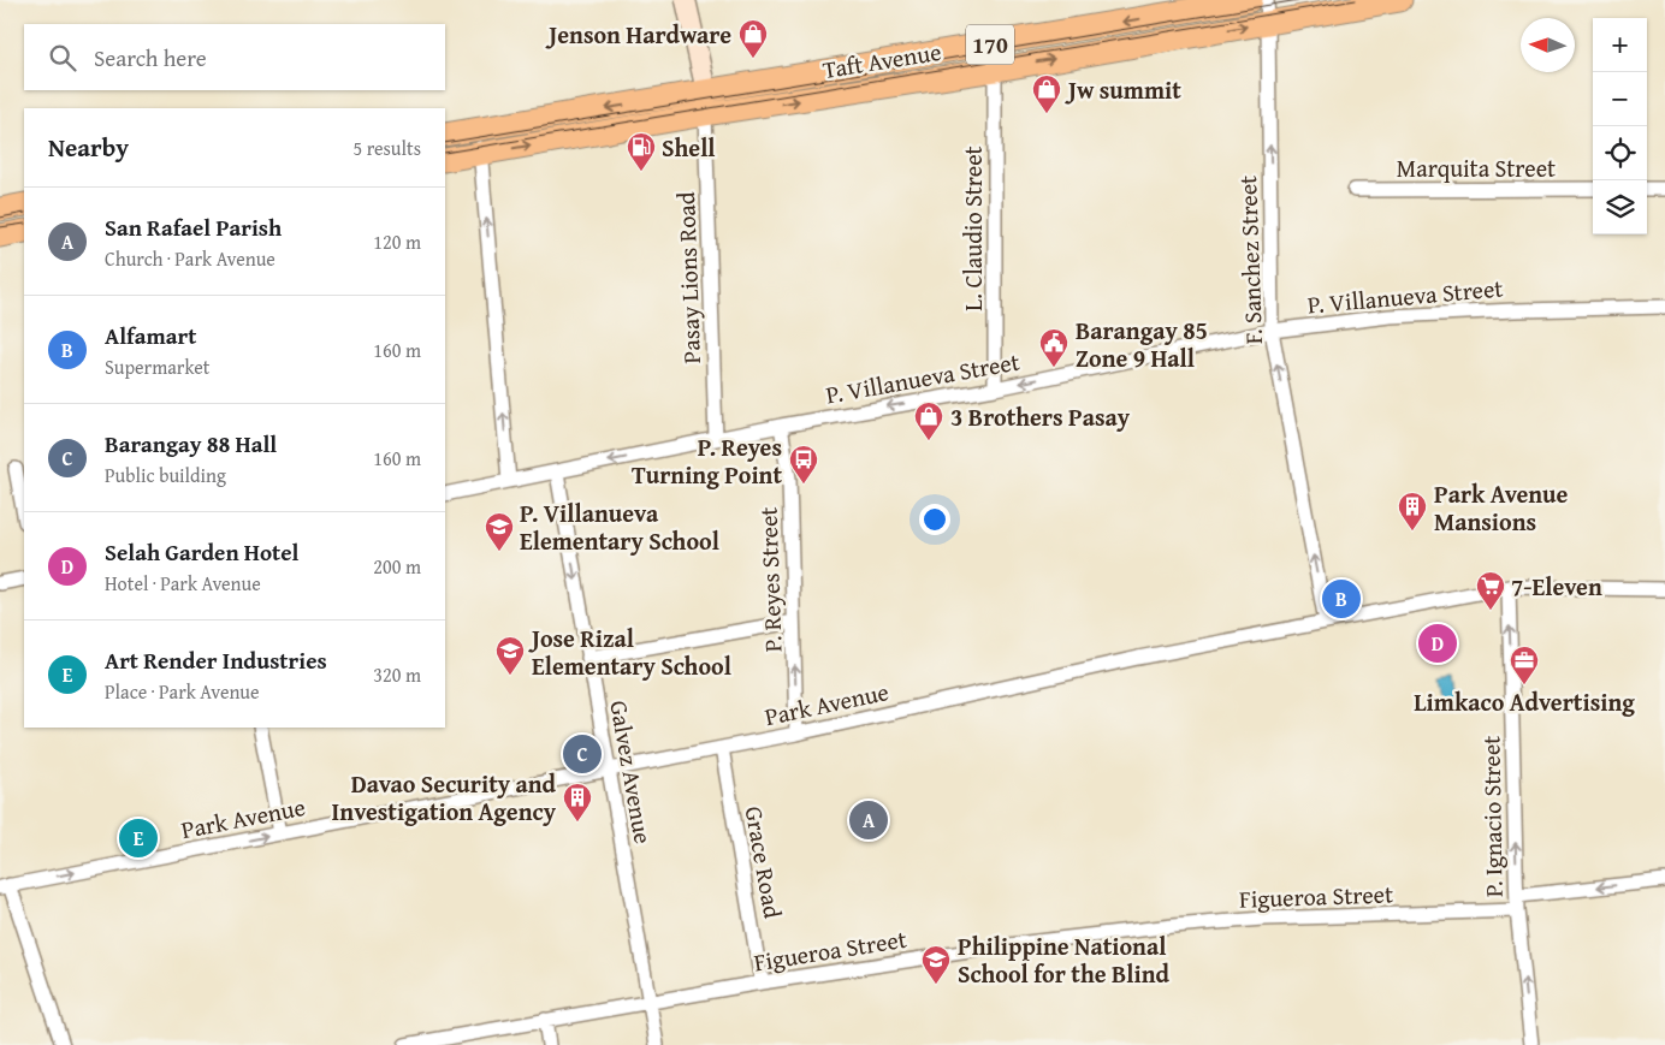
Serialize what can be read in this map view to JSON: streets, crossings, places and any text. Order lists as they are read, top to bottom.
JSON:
{
  "streets": {
    "main road": ["170", "Taft Avenue"],
    "street": [
      "Marquita Street",
      "L. Claudio Street",
      "F. Sanchez Street",
      "Pasay Lions Road",
      "P. Villanueva Street",
      "P. Reyes Street",
      "Park Avenue",
      "Galvez Avenue",
      "P. Ignacio Street",
      "Grace Road",
      "Figueroa Street"
    ]
  },
  "crossings": [
    ["Taft Avenue", "L. Claudio Street"],
    ["Taft Avenue", "F. Sanchez Street"],
    ["Taft Avenue", "Pasay Lions Road"],
    ["L. Claudio Street", "P. Villanueva Street"],
    ["F. Sanchez Street", "P. Villanueva Street"],
    ["F. Sanchez Street", "Park Avenue"],
    ["Pasay Lions Road", "P. Villanueva Street"],
    ["P. Villanueva Street", "P. Reyes Street"],
    ["P. Villanueva Street", "Galvez Avenue"],
    ["P. Reyes Street", "Park Avenue"],
    ["Park Avenue", "Galvez Avenue"],
    ["Park Avenue", "P. Ignacio Street"],
    ["Park Avenue", "Grace Road"],
    ["Galvez Avenue", "Figueroa Street"],
    ["P. Ignacio Street", "Figueroa Street"],
    ["Grace Road", "Figueroa Street"]
  ],
  "one_way": [
    "F. Sanchez Street",
    "P. Villanueva Street",
    "P. Reyes Street",
    "P. Ignacio Street"
  ],
  "places": {
    "shop": ["Jenson Hardware", "Jw summit", "3 Brothers Pasay"],
    "fuel station": ["Shell"],
    "public building": ["Barangay 85 Zone 9 Hall"],
    "bus stop": ["P. Reyes Turning Point"],
    "building": ["Park Avenue Mansions", "Davao Security and Investigation Agency"],
    "school or university": ["P. Villanueva Elementary School", "Jose Rizal Elementary School", "Philippine National School for the Blind"],
    "supermarket": ["7-Eleven"],
    "office": ["Limkaco Advertising"]
  },
  "north": "left",
  "page": {
    "map_buttons": ["+", "−"],
    "search": "Search here",
    "heading": ["Nearby", "5 results"],
    "list": [
      {
        "mark": "A",
        "name": "San Rafael Parish",
        "note": "Church · Park Avenue",
        "value": "120 m"
      },
      {
        "mark": "B",
        "name": "Alfamart",
        "note": "Supermarket",
        "value": "160 m"
      },
      {
        "mark": "C",
        "name": "Barangay 88 Hall",
        "note": "Public building",
        "value": "160 m"
      },
      {
        "mark": "D",
        "name": "Selah Garden Hotel",
        "note": "Hotel · Park Avenue",
        "value": "200 m"
      },
      {
        "mark": "E",
        "name": "Art Render Industries",
        "note": "Place · Park Avenue",
        "value": "320 m"
      }
    ],
    "pins": [
      "B",
      "D",
      "C",
      "A",
      "E"
    ]
  }
}
